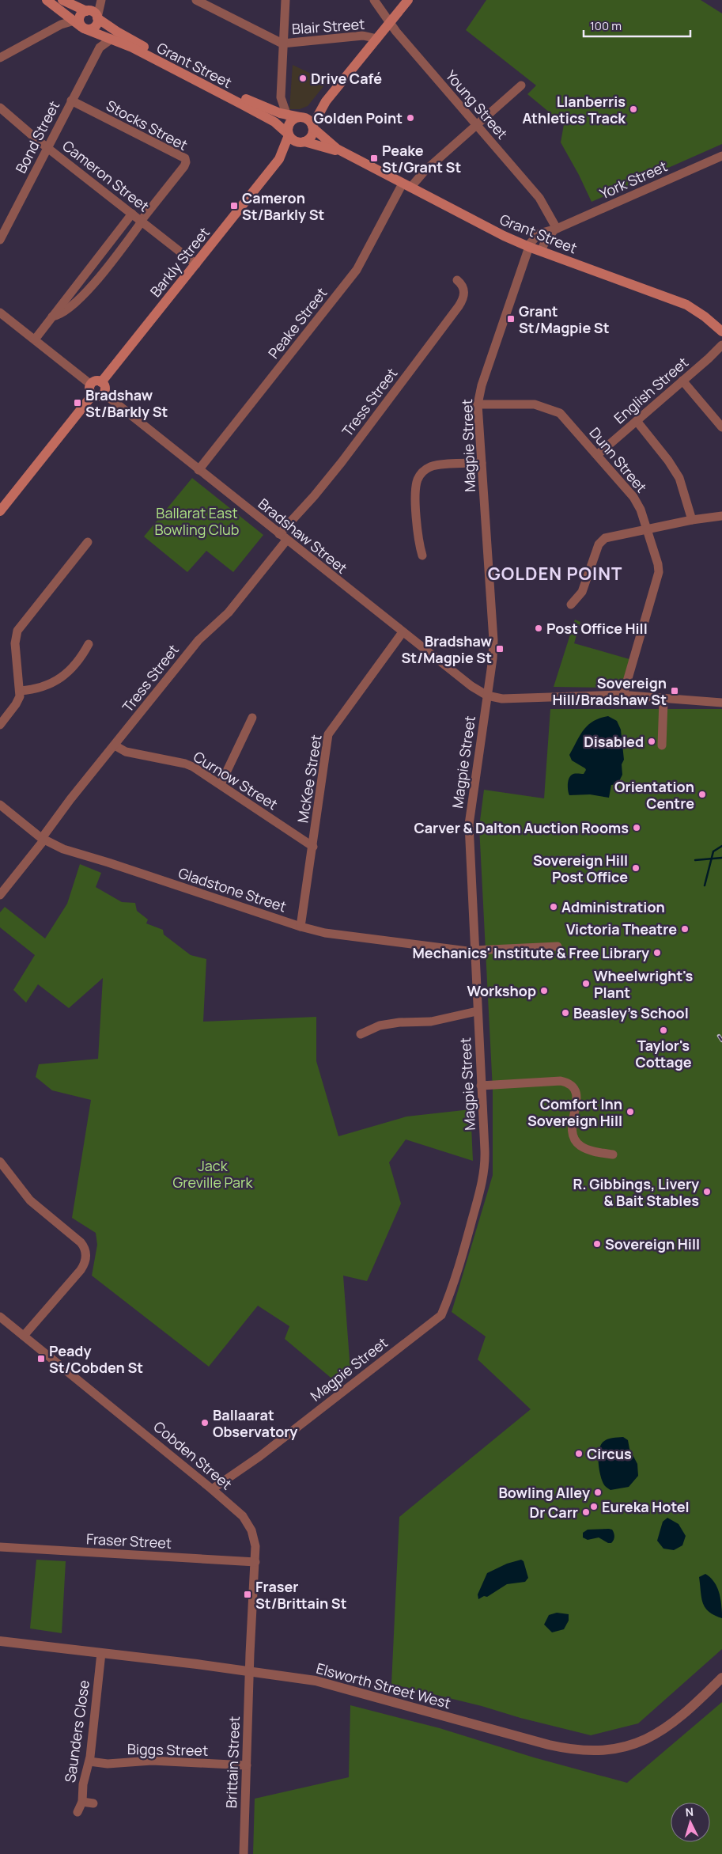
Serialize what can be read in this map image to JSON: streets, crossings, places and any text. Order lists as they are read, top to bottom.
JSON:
{
  "streets": {
    "main road": ["Grant Street", "Barkly Street"],
    "street": [
      "Blair Street",
      "Young Street",
      "Stocks Street",
      "Bond Street",
      "Cameron Street",
      "York Street",
      "Peake Street",
      "English Street",
      "Tress Street",
      "Magpie Street",
      "Dunn Street",
      "Bradshaw Street",
      "McKee Street",
      "Curnow Street",
      "Gladstone Street",
      "Cobden Street",
      "Fraser Street",
      "Elsworth Street West",
      "Saunders Close",
      "Biggs Street",
      "Brittain Street"
    ]
  },
  "crossings": [
    ["Grant Street", "Bond Street"],
    ["Grant Street", "York Street"],
    ["Grant Street", "Barkly Street"],
    ["Grant Street", "Peake Street"],
    ["Grant Street", "Magpie Street"],
    ["Young Street", "York Street"],
    ["Young Street", "Peake Street"],
    ["Stocks Street", "Bond Street"],
    ["Stocks Street", "Cameron Street"],
    ["Bond Street", "Cameron Street"],
    ["Cameron Street", "Barkly Street"],
    ["York Street", "Magpie Street"],
    ["Barkly Street", "Bradshaw Street"],
    ["Peake Street", "Bradshaw Street"],
    ["English Street", "Dunn Street"],
    ["Tress Street", "Bradshaw Street"],
    ["Tress Street", "Curnow Street"],
    ["Tress Street", "Gladstone Street"],
    ["Magpie Street", "Dunn Street"],
    ["Magpie Street", "Bradshaw Street"],
    ["Magpie Street", "Gladstone Street"],
    ["Magpie Street", "Cobden Street"],
    ["Bradshaw Street", "McKee Street"],
    ["McKee Street", "Curnow Street"],
    ["McKee Street", "Gladstone Street"],
    ["Cobden Street", "Fraser Street"],
    ["Cobden Street", "Elsworth Street West"],
    ["Cobden Street", "Brittain Street"],
    ["Elsworth Street West", "Saunders Close"],
    ["Elsworth Street West", "Brittain Street"],
    ["Saunders Close", "Biggs Street"],
    ["Biggs Street", "Brittain Street"]
  ],
  "districts": ["GOLDEN POINT"],
  "parks": ["Ballarat East Bowling Club", "Jack Greville Park"],
  "places": {
    "other": [
      "Drive Café",
      "Llanberris Athletics Track",
      "Golden Point",
      "Post Office Hill",
      "Disabled",
      "Orientation Centre",
      "Carver & Dalton Auction Rooms",
      "Sovereign Hill Post Office",
      "Administration",
      "Victoria Theatre",
      "Mechanics' Institute & Free Library",
      "Wheelwright's Plant",
      "Workshop",
      "Beasley's School",
      "Taylor's Cottage",
      "Comfort Inn Sovereign Hill",
      "R. Gibbings, Livery & Bait Stables",
      "Sovereign Hill",
      "Ballaarat Observatory",
      "Circus",
      "Bowling Alley",
      "Eureka Hotel",
      "Dr Carr"
    ],
    "transit": [
      "Peake St/Grant St",
      "Cameron St/Barkly St",
      "Grant St/Magpie St",
      "Bradshaw St/Barkly St",
      "Bradshaw St/Magpie St",
      "Sovereign Hill/Bradshaw St",
      "Peady St/Cobden St",
      "Fraser St/Brittain St"
    ]
  },
  "scale_bar": "100 m",
  "north": "top"
}
